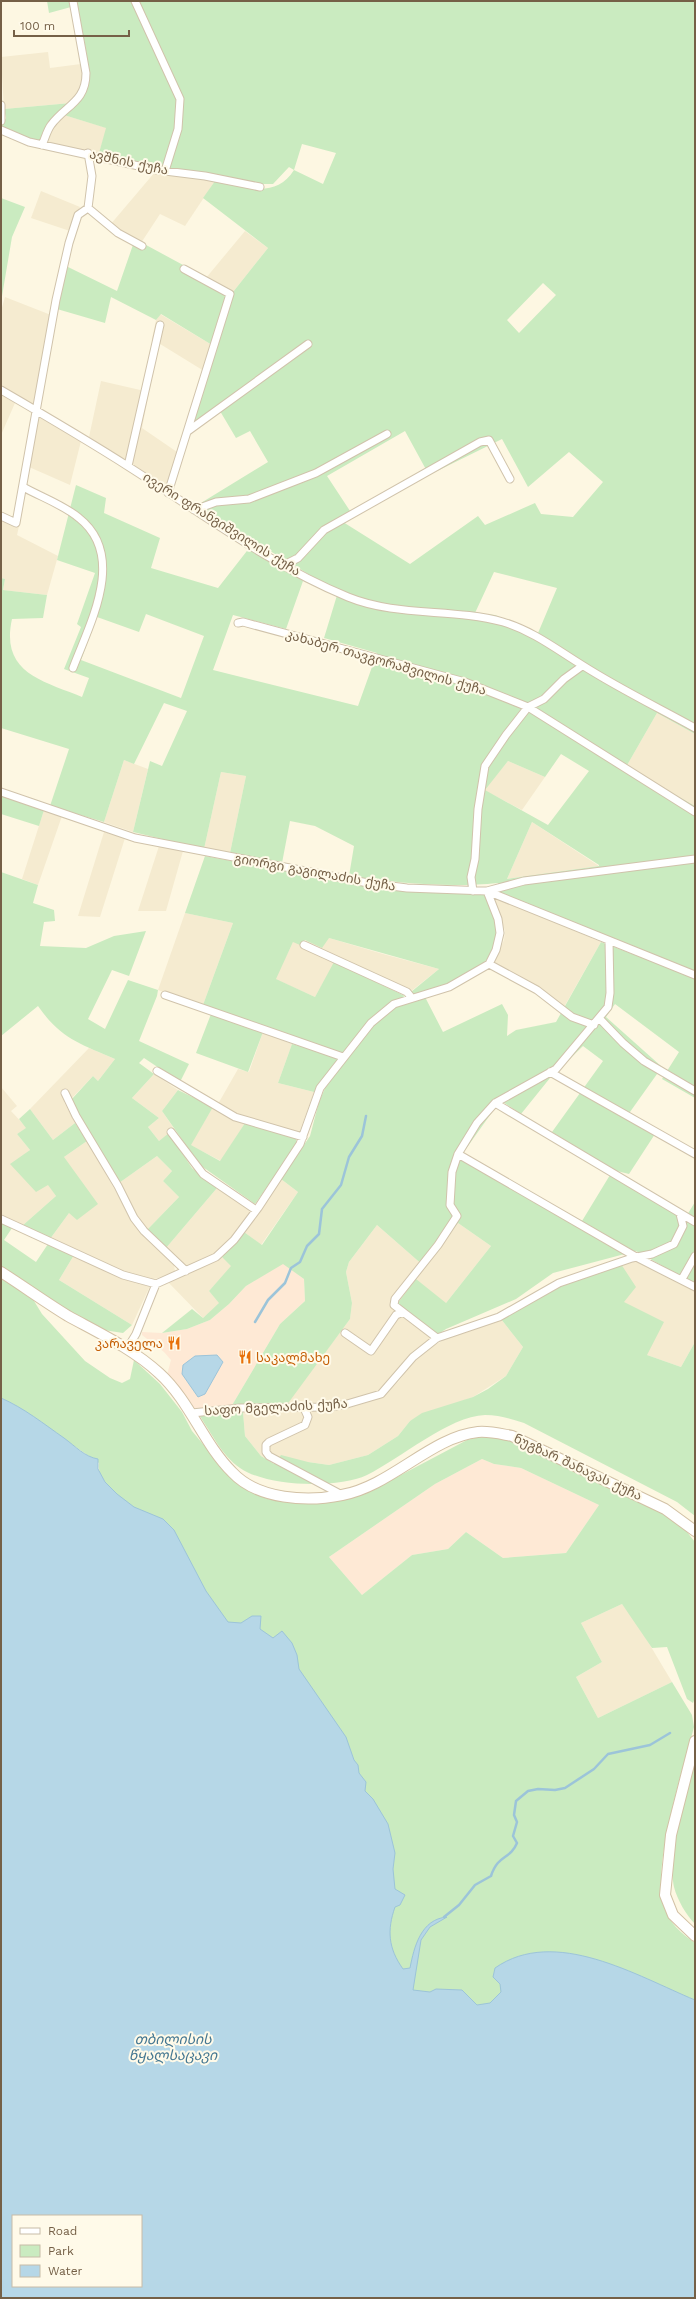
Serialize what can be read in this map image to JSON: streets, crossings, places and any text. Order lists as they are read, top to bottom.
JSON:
{
  "streets": {
    "main road": ["ნუგზარ შანავას ქუჩა"],
    "street": [
      "ავშნის ქუჩა",
      "ივერი ფრანგიშვილის ქუჩა",
      "კახაბერ თავგორაშვილის ქუჩა",
      "გიორგი გაგილაძის ქუჩა",
      "საფო მგელაძის ქუჩა"
    ]
  },
  "crossings": [
    ["საფო მგელაძის ქუჩა", "ნუგზარ შანავას ქუჩა"]
  ],
  "water": ["თბილისის წყალსაცავი"],
  "places": {
    "restaurant": ["კარაველა", "საკალმახე"]
  },
  "legend": ["Road", "Park", "Water"],
  "scale_bar": "100 m"
}
